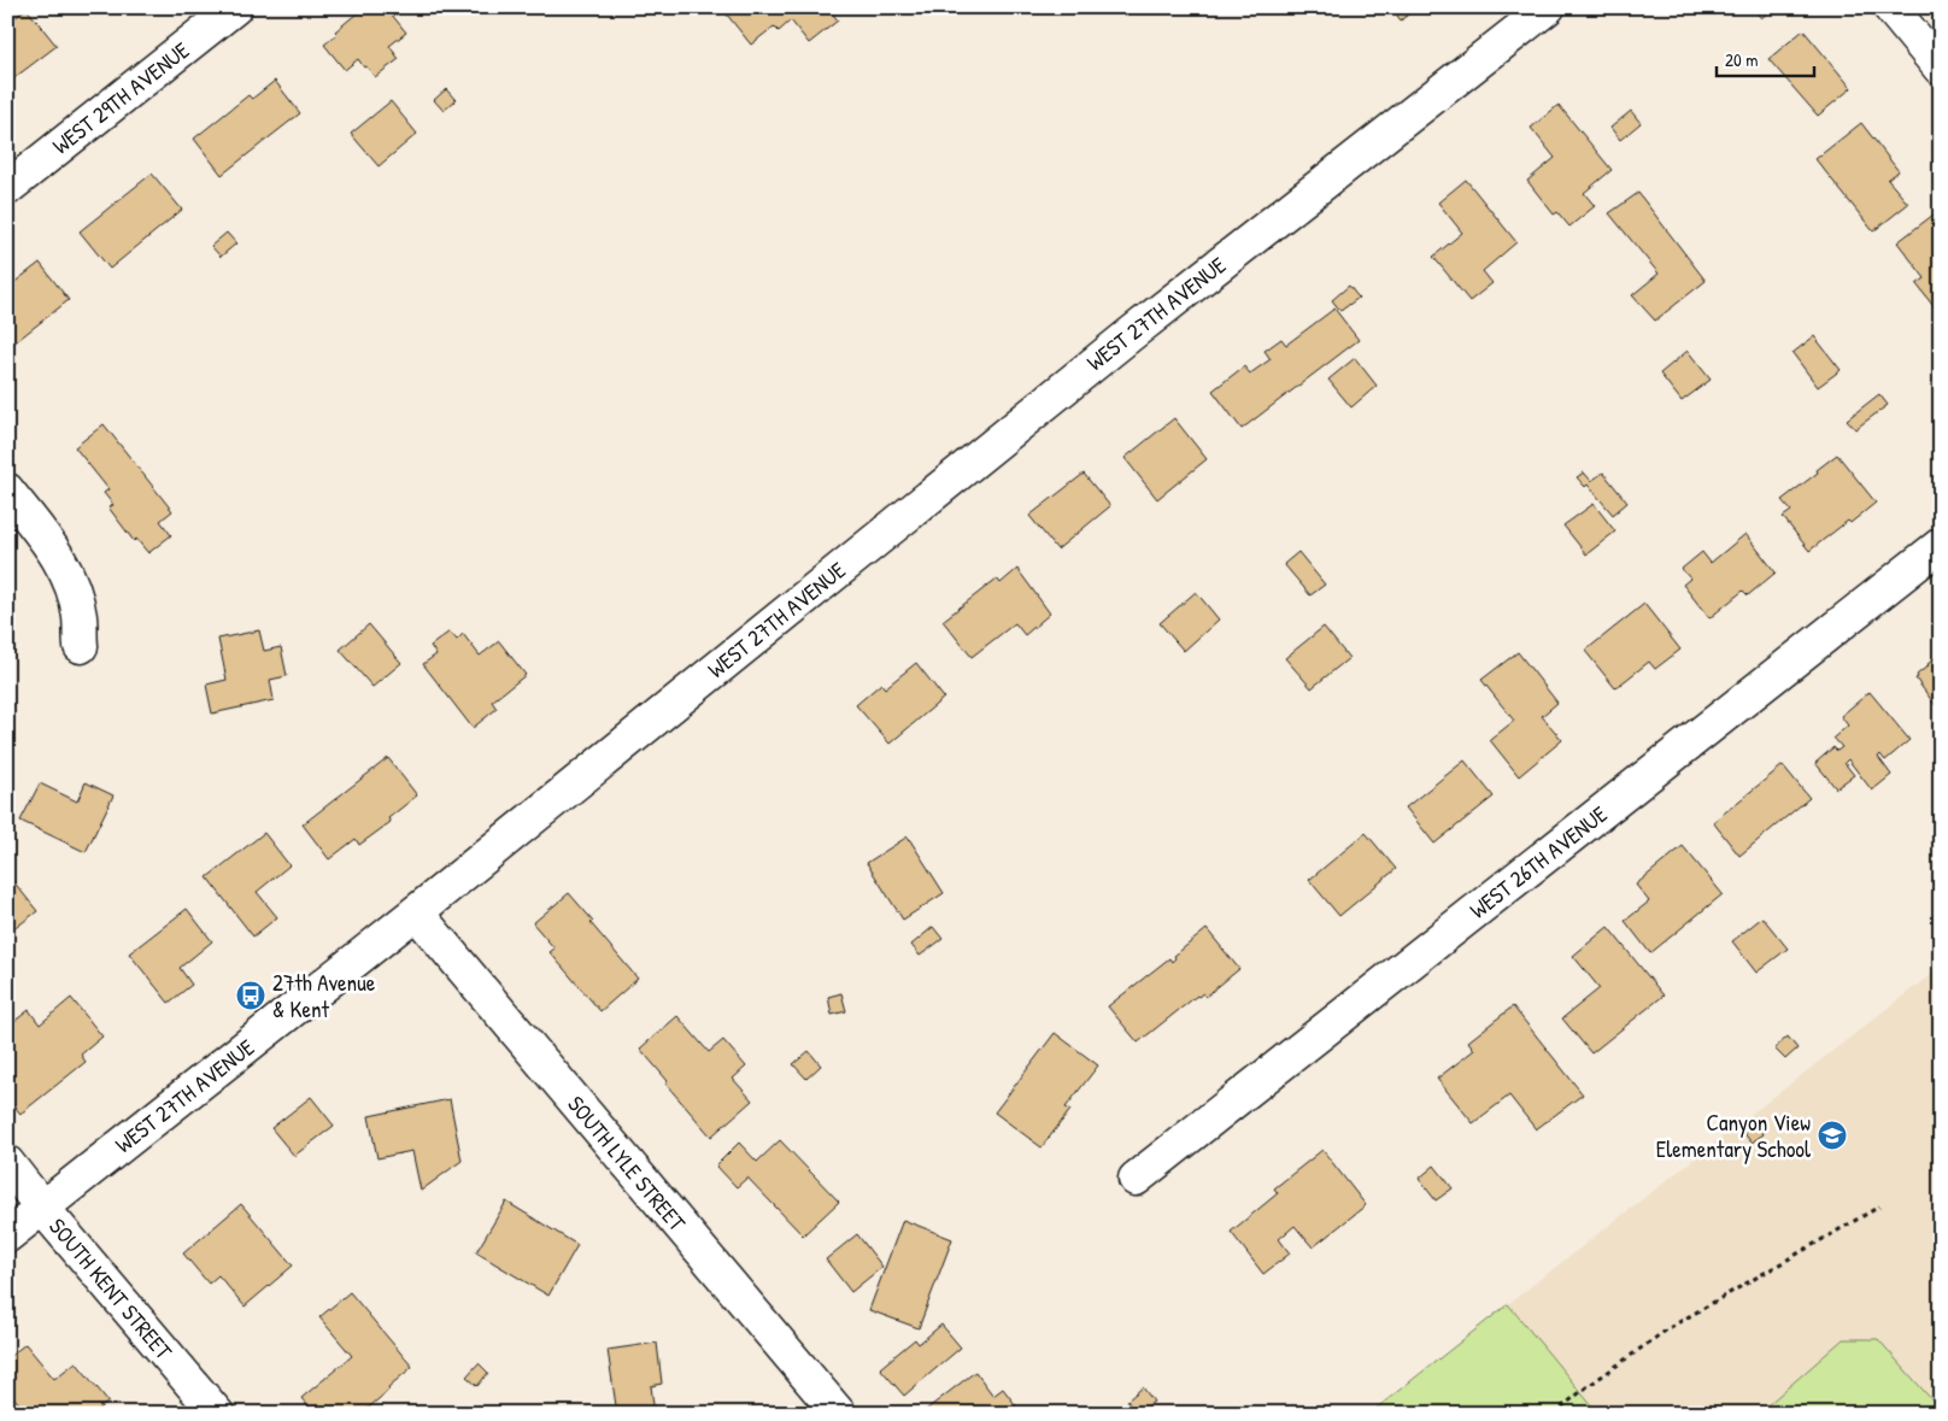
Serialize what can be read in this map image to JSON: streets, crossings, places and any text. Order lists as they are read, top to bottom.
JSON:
{
  "streets": {
    "street": [
      "WEST 29TH AVENUE",
      "WEST 27TH AVENUE",
      "WEST 26TH AVENUE",
      "SOUTH LYLE STREET",
      "SOUTH KENT STREET"
    ]
  },
  "crossings": [
    ["WEST 27TH AVENUE", "SOUTH LYLE STREET"],
    ["WEST 27TH AVENUE", "SOUTH KENT STREET"]
  ],
  "places": {
    "bus stop": ["27th Avenue & Kent"],
    "school or university": ["Canyon View Elementary School"]
  },
  "scale_bar": "20 m"
}
